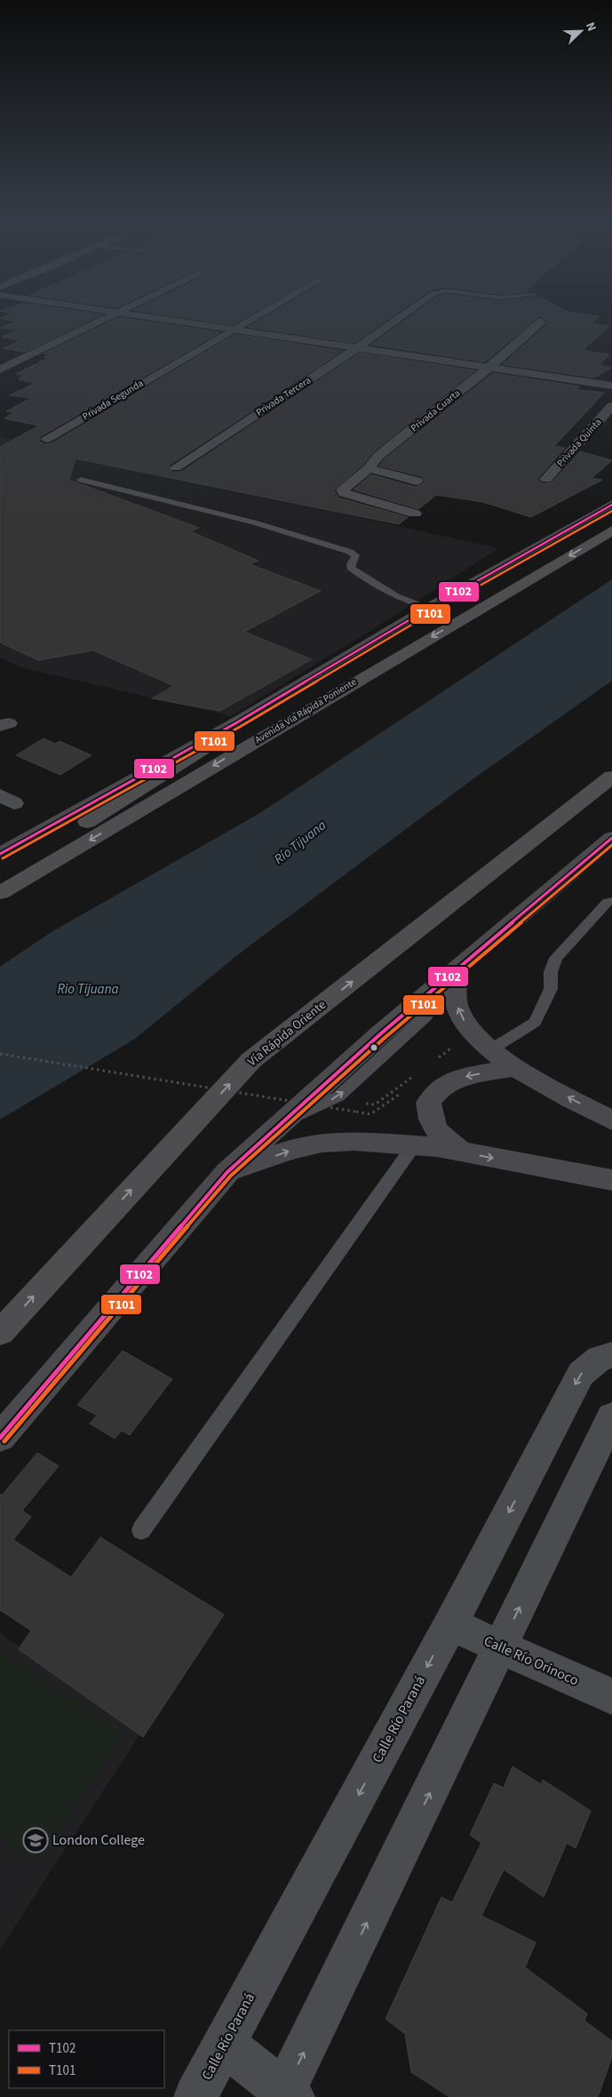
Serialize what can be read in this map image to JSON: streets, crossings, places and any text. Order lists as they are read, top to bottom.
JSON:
{
  "streets": {
    "highway": ["Avenida Vía Rápida Poniente", "Vía Rápida Oriente"],
    "street": [
      "Privada Tercera",
      "Privada Segunda",
      "Privada Cuarta",
      "Privada Quinta",
      "Calle Río Orinoco",
      "Calle Río Paraná"
    ]
  },
  "crossings": [
    ["Calle Río Orinoco", "Calle Río Paraná"]
  ],
  "one_way": ["Vía Rápida Oriente"],
  "water": ["Río Tijuana", "Rio Tijuana"],
  "places": {
    "school or university": ["London College"]
  },
  "lines": ["transit line T102", "transit line T101"],
  "legend": ["T102", "T101"],
  "north": "top right"
}
